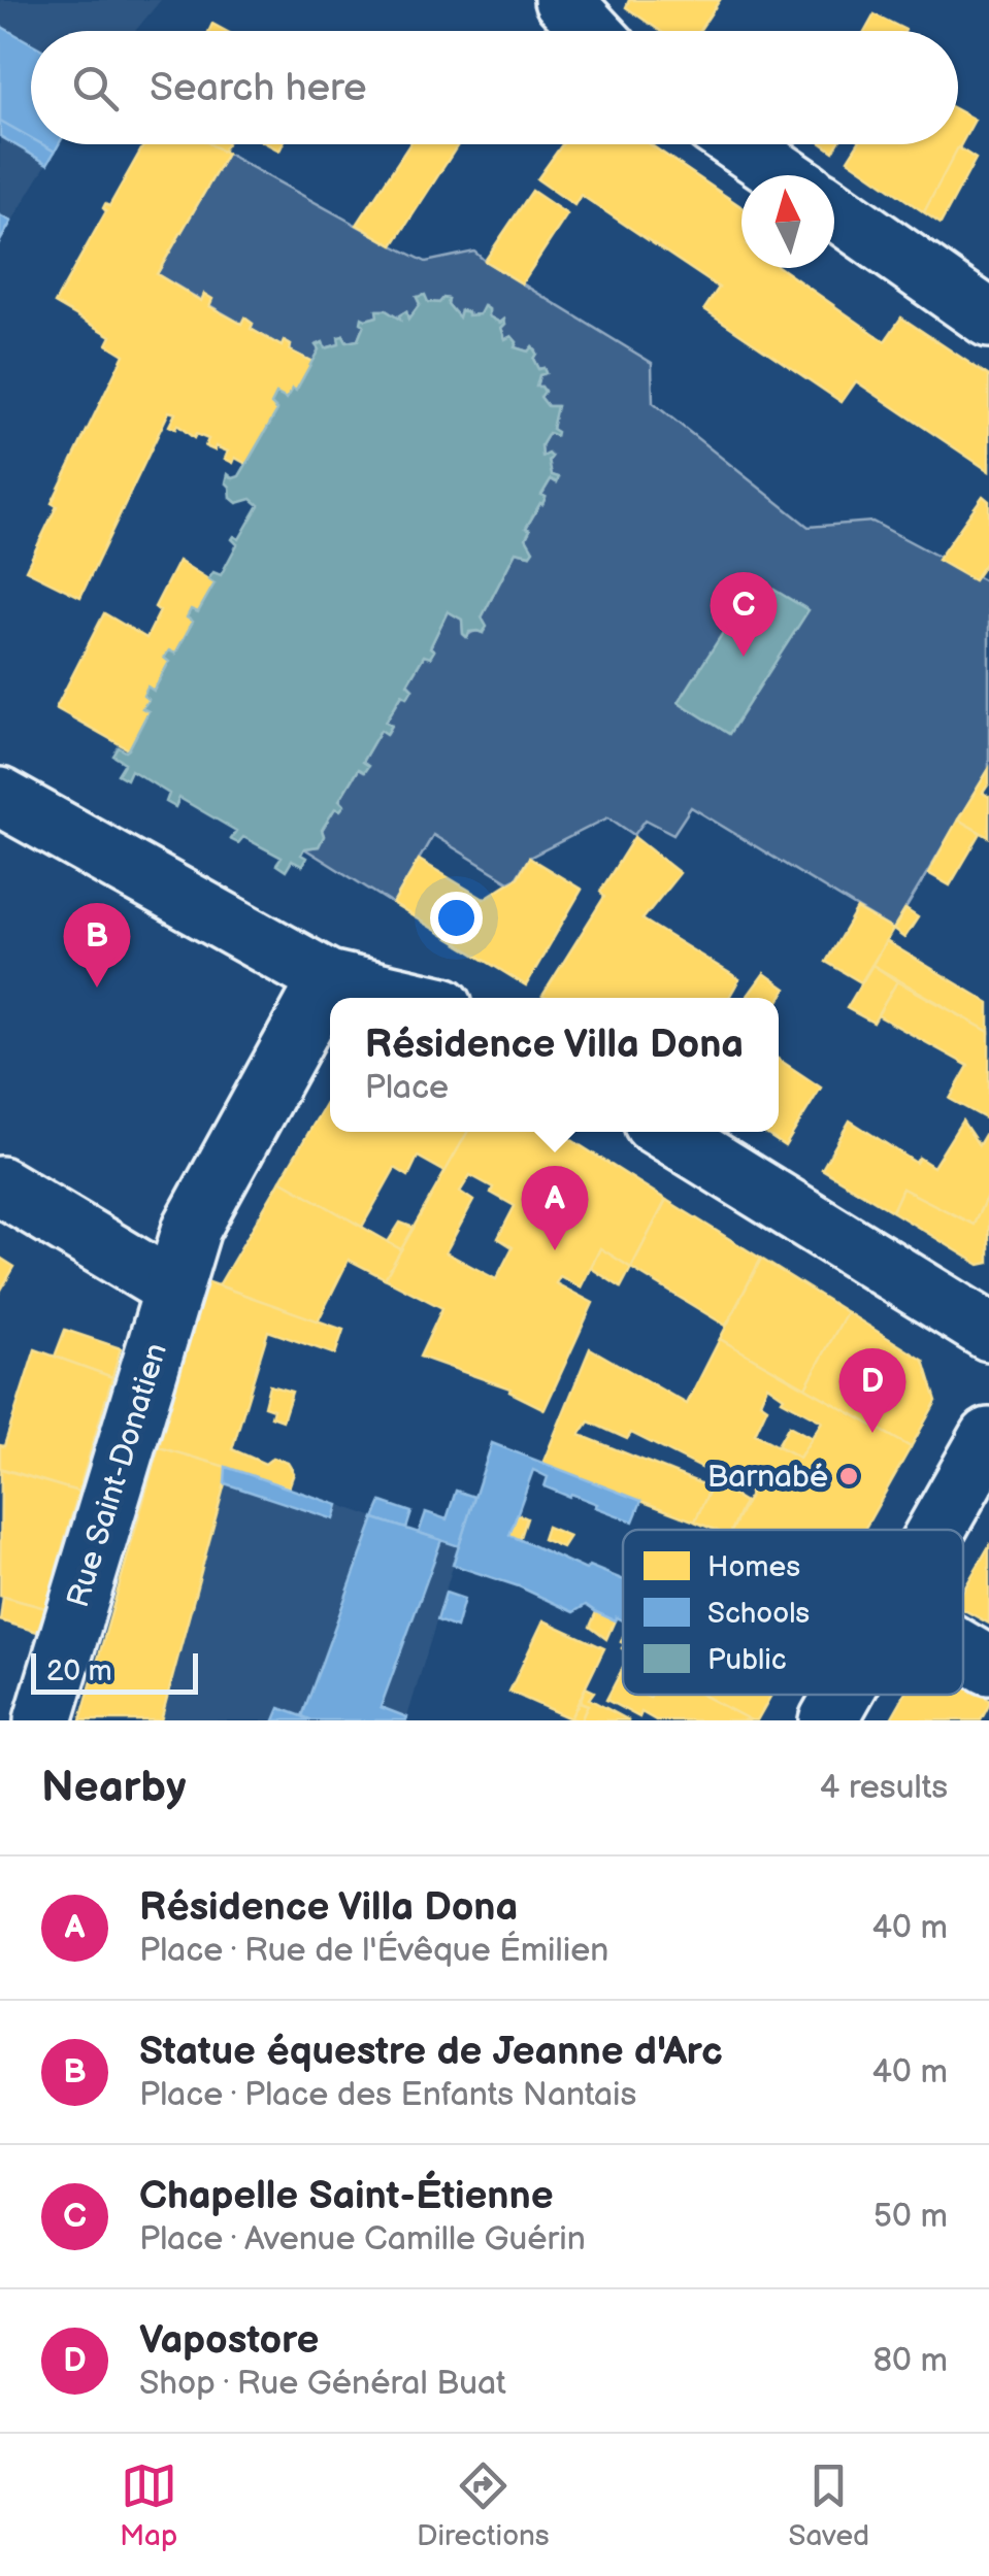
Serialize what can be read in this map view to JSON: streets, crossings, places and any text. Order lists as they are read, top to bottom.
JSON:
{
  "streets": {
    "street": ["Rue Saint-Donatien"]
  },
  "places": ["Barnabé"],
  "legend": ["Homes", "Schools", "Public"],
  "scale_bar": "20 m",
  "north": "top",
  "page": {
    "search": "Search here",
    "pins": [
      "C",
      "B",
      "A",
      "D"
    ],
    "popup": ["Résidence Villa Dona", "Place"],
    "scale": "20 m",
    "heading": ["Nearby", "4 results"],
    "list": [
      {
        "mark": "A",
        "name": "Résidence Villa Dona",
        "note": "Place · Rue de l'Évêque Émilien",
        "value": "40 m"
      },
      {
        "mark": "B",
        "name": "Statue équestre de Jeanne d'Arc",
        "note": "Place · Place des Enfants Nantais",
        "value": "40 m"
      },
      {
        "mark": "C",
        "name": "Chapelle Saint-Étienne",
        "note": "Place · Avenue Camille Guérin",
        "value": "50 m"
      },
      {
        "mark": "D",
        "name": "Vapostore",
        "note": "Shop · Rue Général Buat",
        "value": "80 m"
      }
    ],
    "nav": ["Map", "Directions", "Saved"]
  }
}
